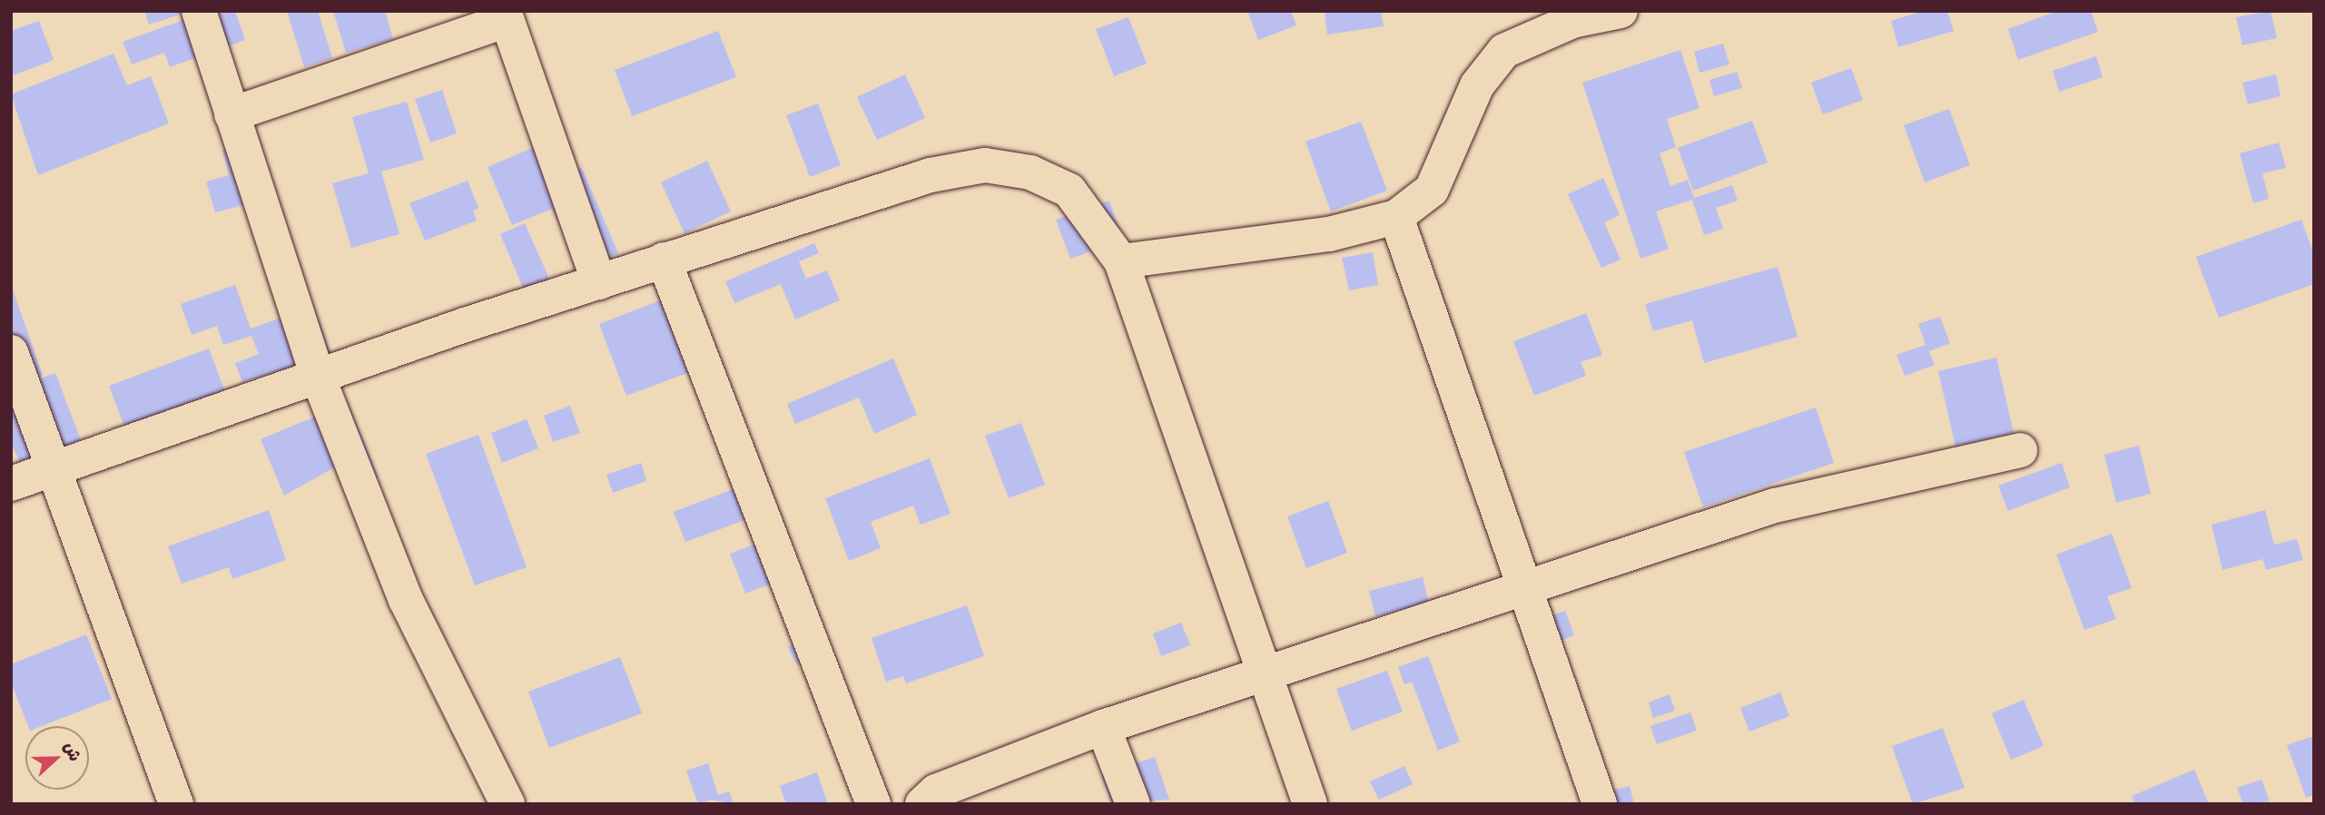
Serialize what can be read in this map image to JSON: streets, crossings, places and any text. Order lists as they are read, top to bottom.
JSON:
{
  "north": "right"
}
